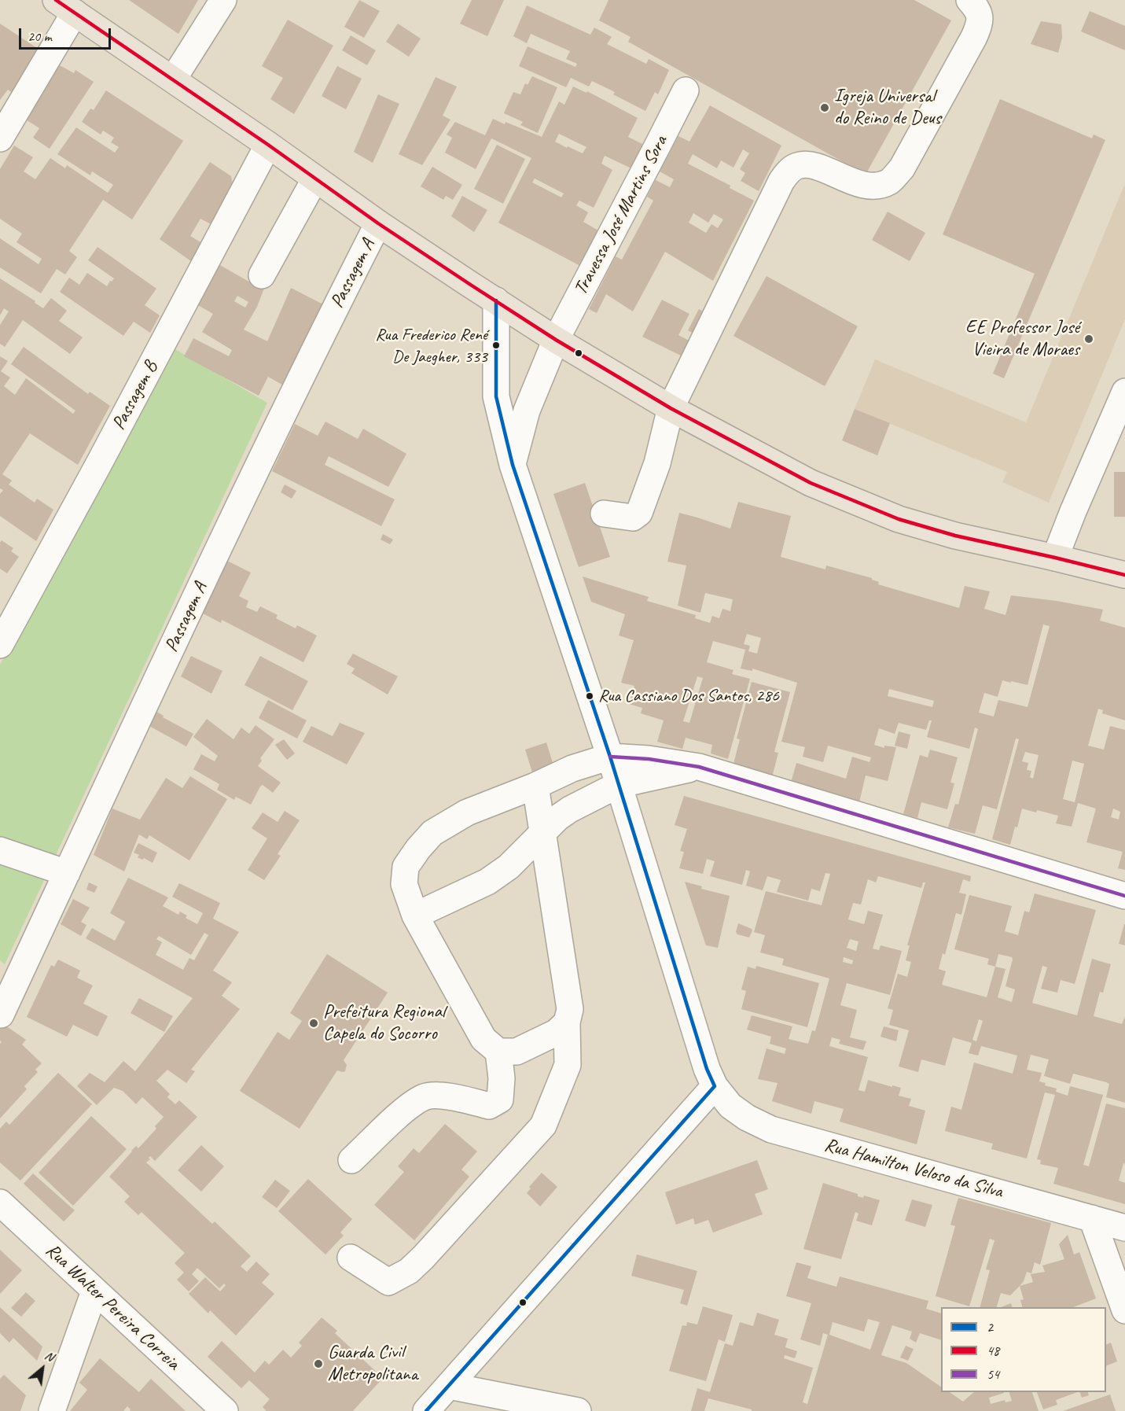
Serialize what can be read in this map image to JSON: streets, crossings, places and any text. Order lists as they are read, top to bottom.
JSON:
{
  "streets": {
    "street": [
      "Travessa José Martins Sora",
      "Passagem A",
      "Passagem B",
      "Rua Hamilton Veloso da Silva",
      "Rua Walter Pereira Correia"
    ]
  },
  "crossings": [
    ["Travessa José Martins Sora", "Rua Hamilton Veloso da Silva"]
  ],
  "places": [
    "Igreja Universal do Reino de Deus",
    "EE Professor José Vieira de Moraes",
    "Rua Frederico René De Jaegher, 333",
    "Rua Cassiano Dos Santos, 286",
    "Prefeitura Regional Capela do Socorro",
    "Guarda Civil Metropolitana"
  ],
  "lines": ["transit line 48", "transit line 2", "transit line 54"],
  "legend": ["2", "48", "54"],
  "scale_bar": "20 m",
  "north": "top right"
}
